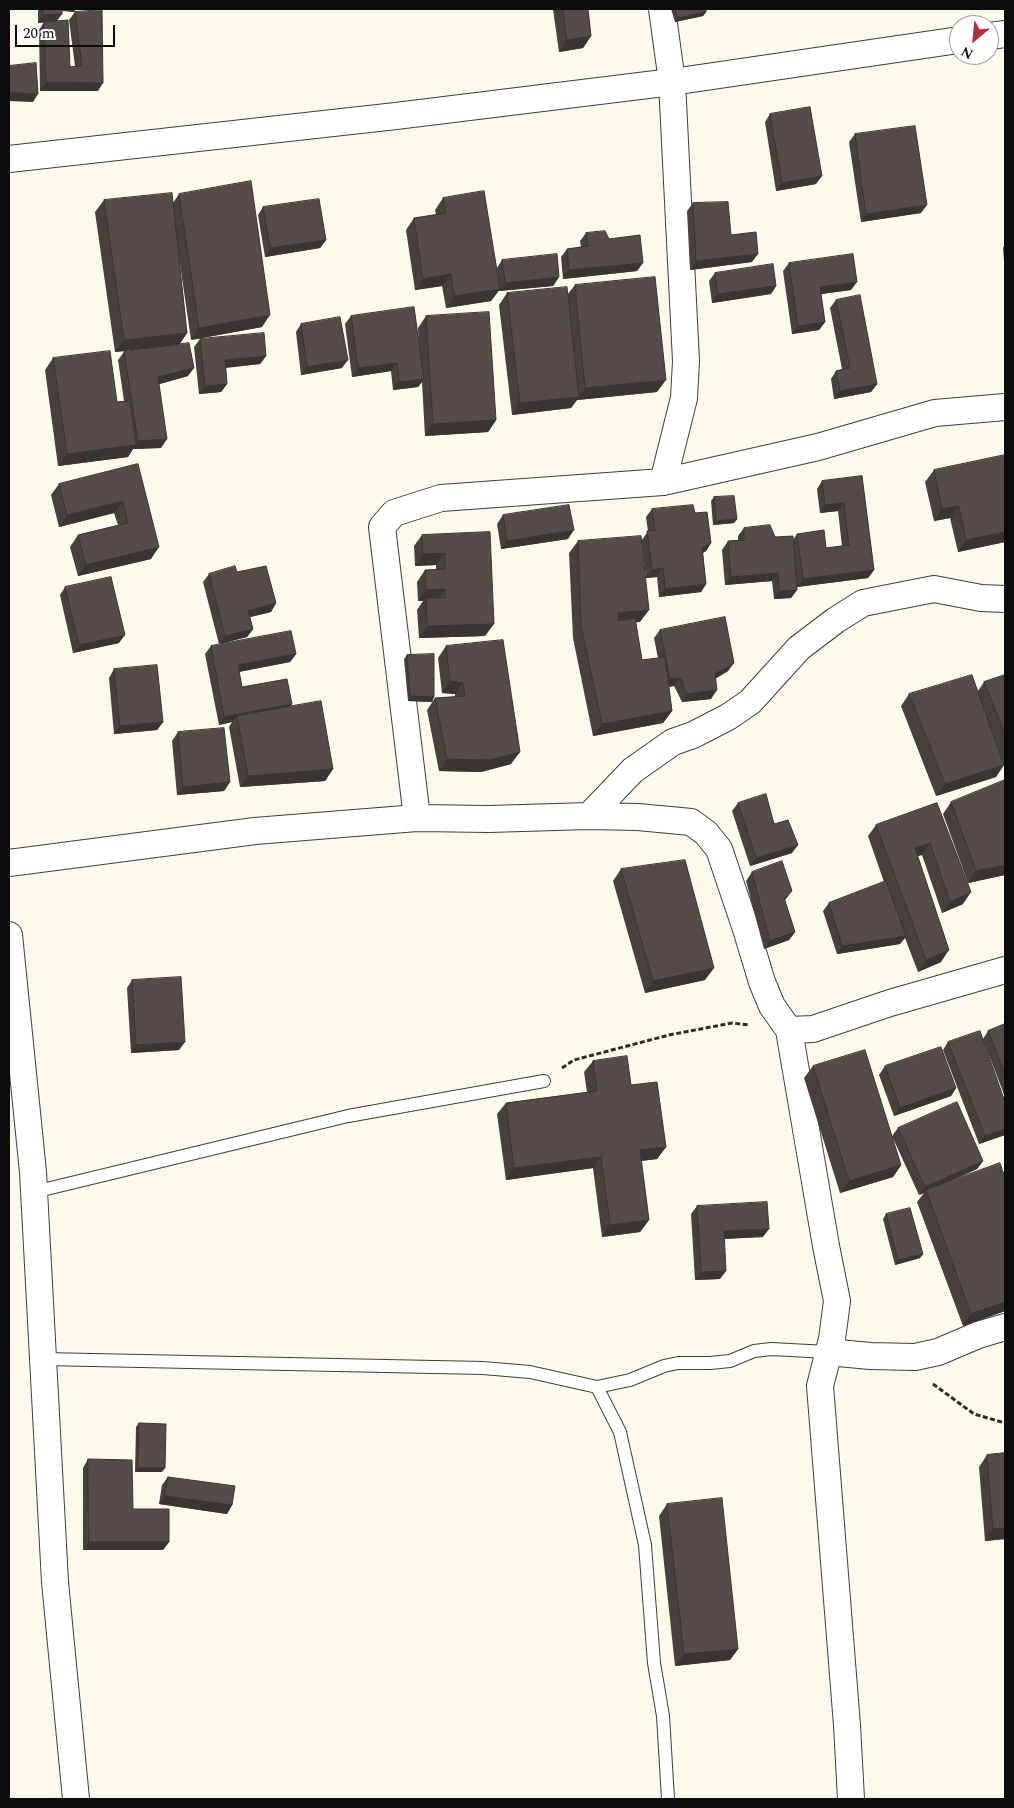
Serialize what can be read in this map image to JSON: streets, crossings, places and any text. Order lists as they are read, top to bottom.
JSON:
{
  "scale_bar": "20 m",
  "north": "bottom left"
}
